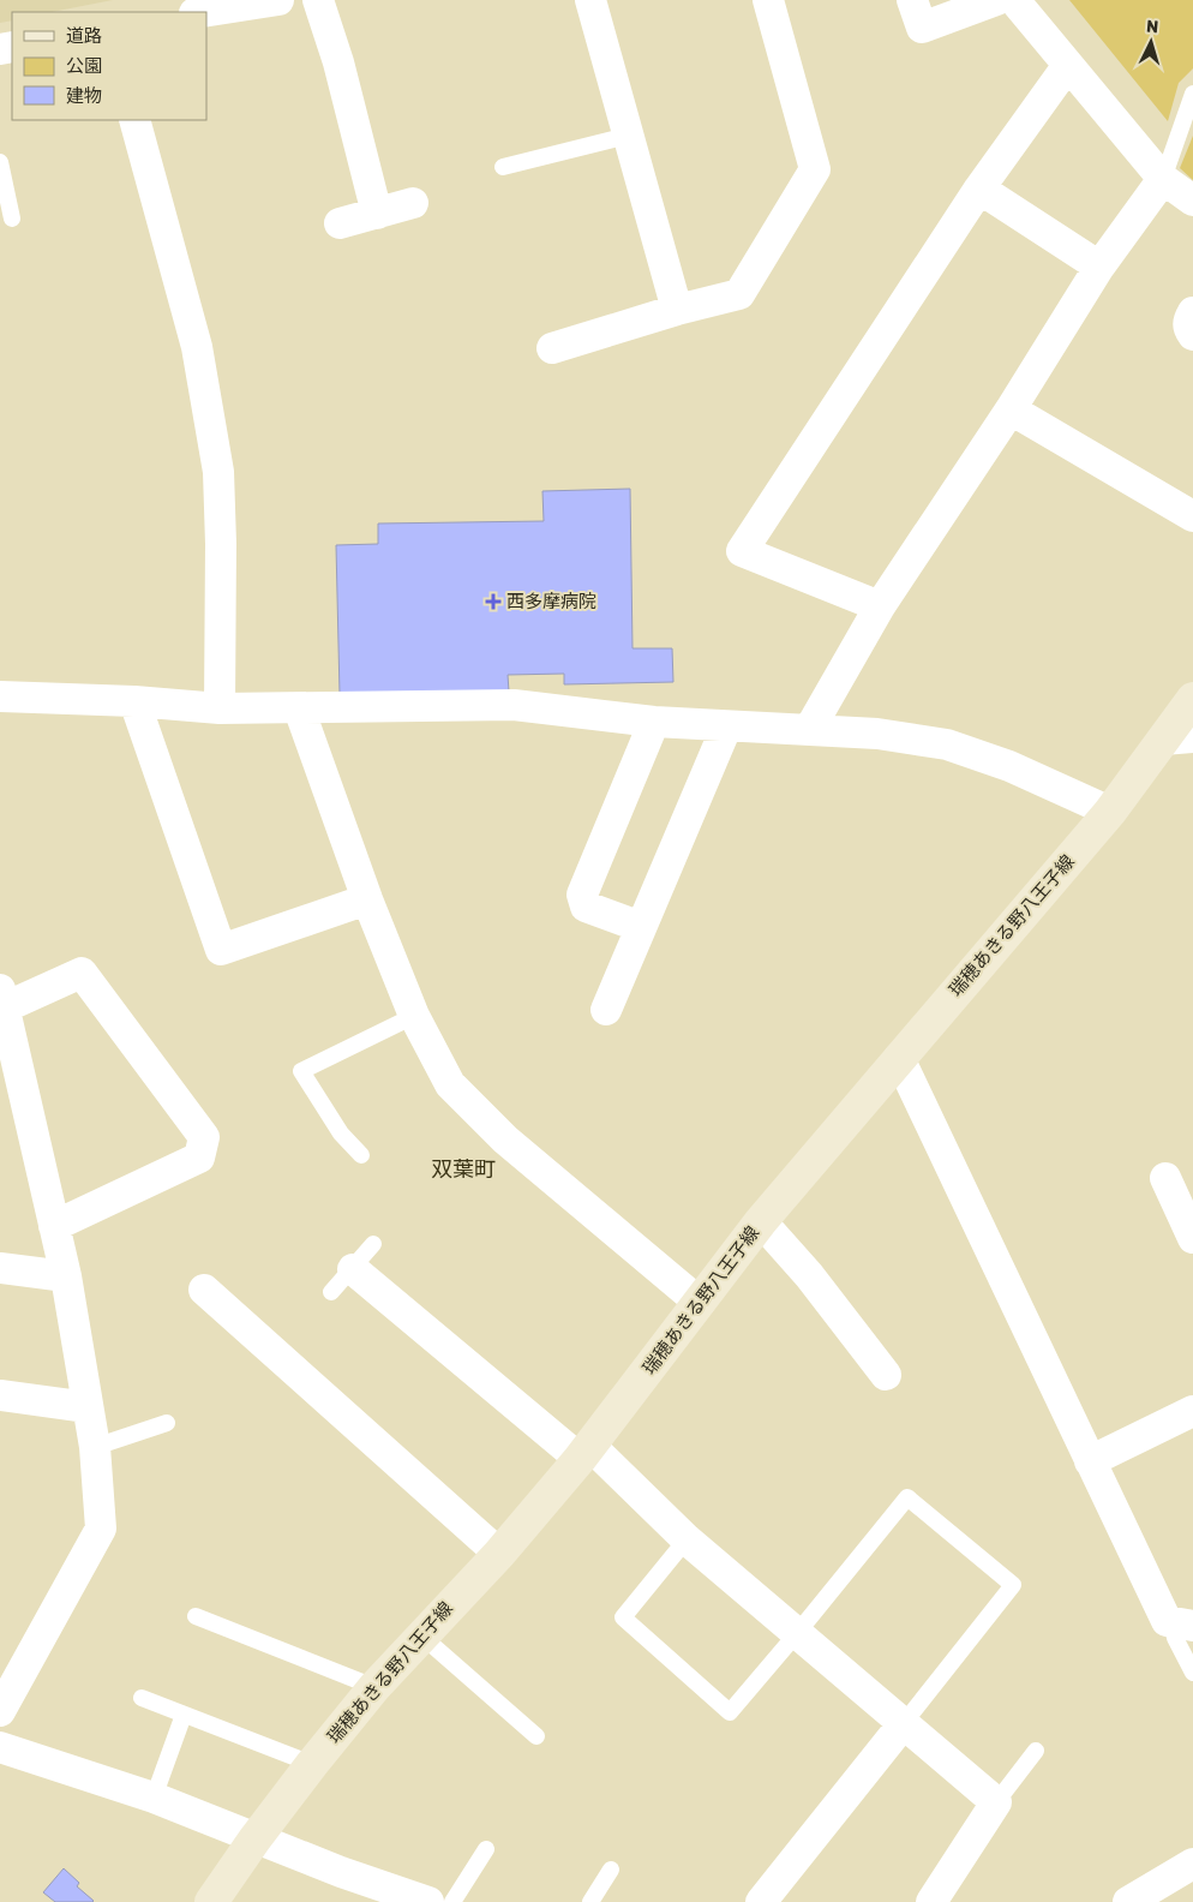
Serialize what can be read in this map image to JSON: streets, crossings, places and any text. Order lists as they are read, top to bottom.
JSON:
{
  "streets": {
    "main road": ["瑞穂あきる野八王子線"]
  },
  "districts": ["双葉町"],
  "places": {
    "health": ["西多摩病院"]
  },
  "legend": ["道路", "公園", "建物"],
  "north": "top"
}
